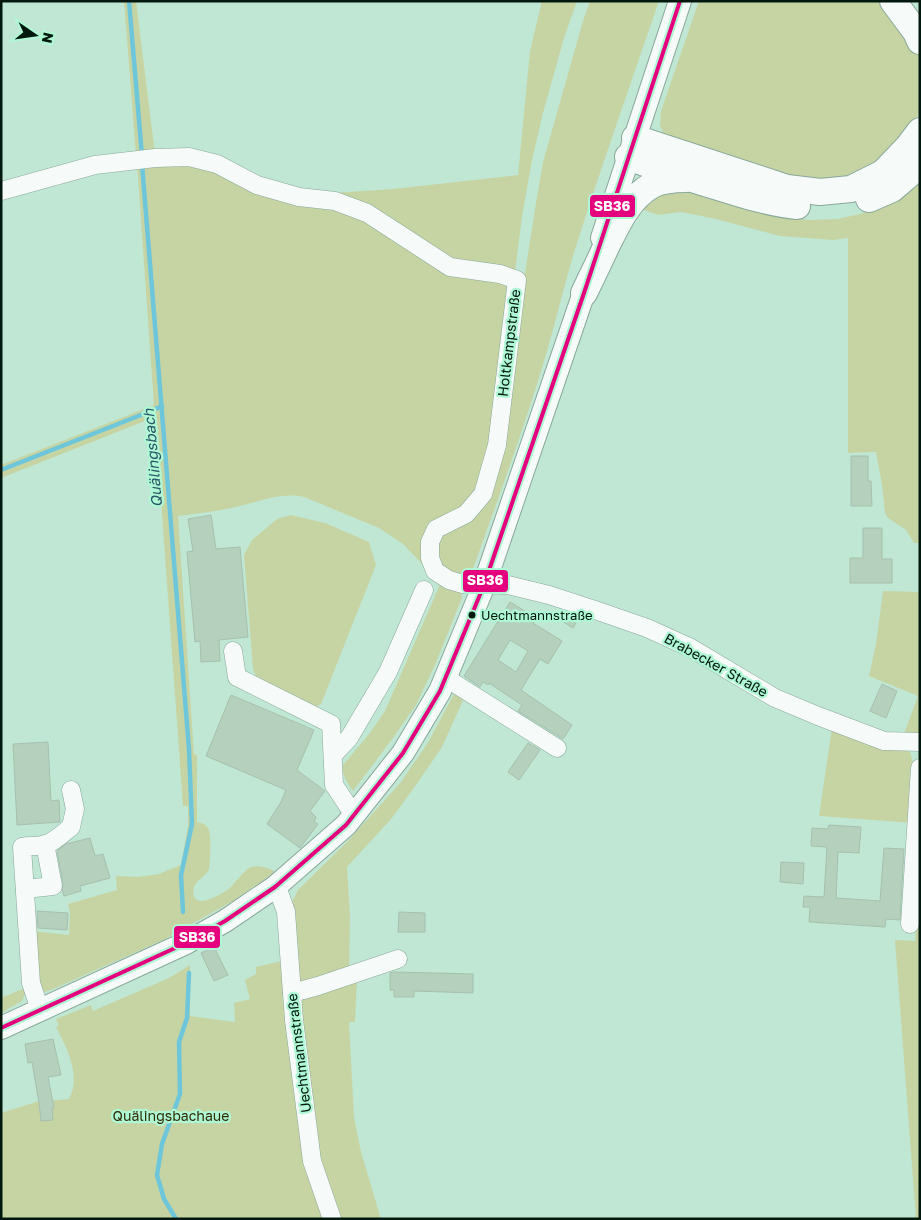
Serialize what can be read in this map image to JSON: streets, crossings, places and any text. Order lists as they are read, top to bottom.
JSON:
{
  "streets": {
    "street": ["Holtkampstraße", "Brabecker Straße", "Uechtmannstraße"]
  },
  "crossings": [
    ["Holtkampstraße", "Brabecker Straße"]
  ],
  "water": ["Quälingsbach"],
  "parks": ["Quälingsbachaue"],
  "places": ["Uechtmannstraße"],
  "lines": ["transit line SB36"],
  "north": "right"
}
